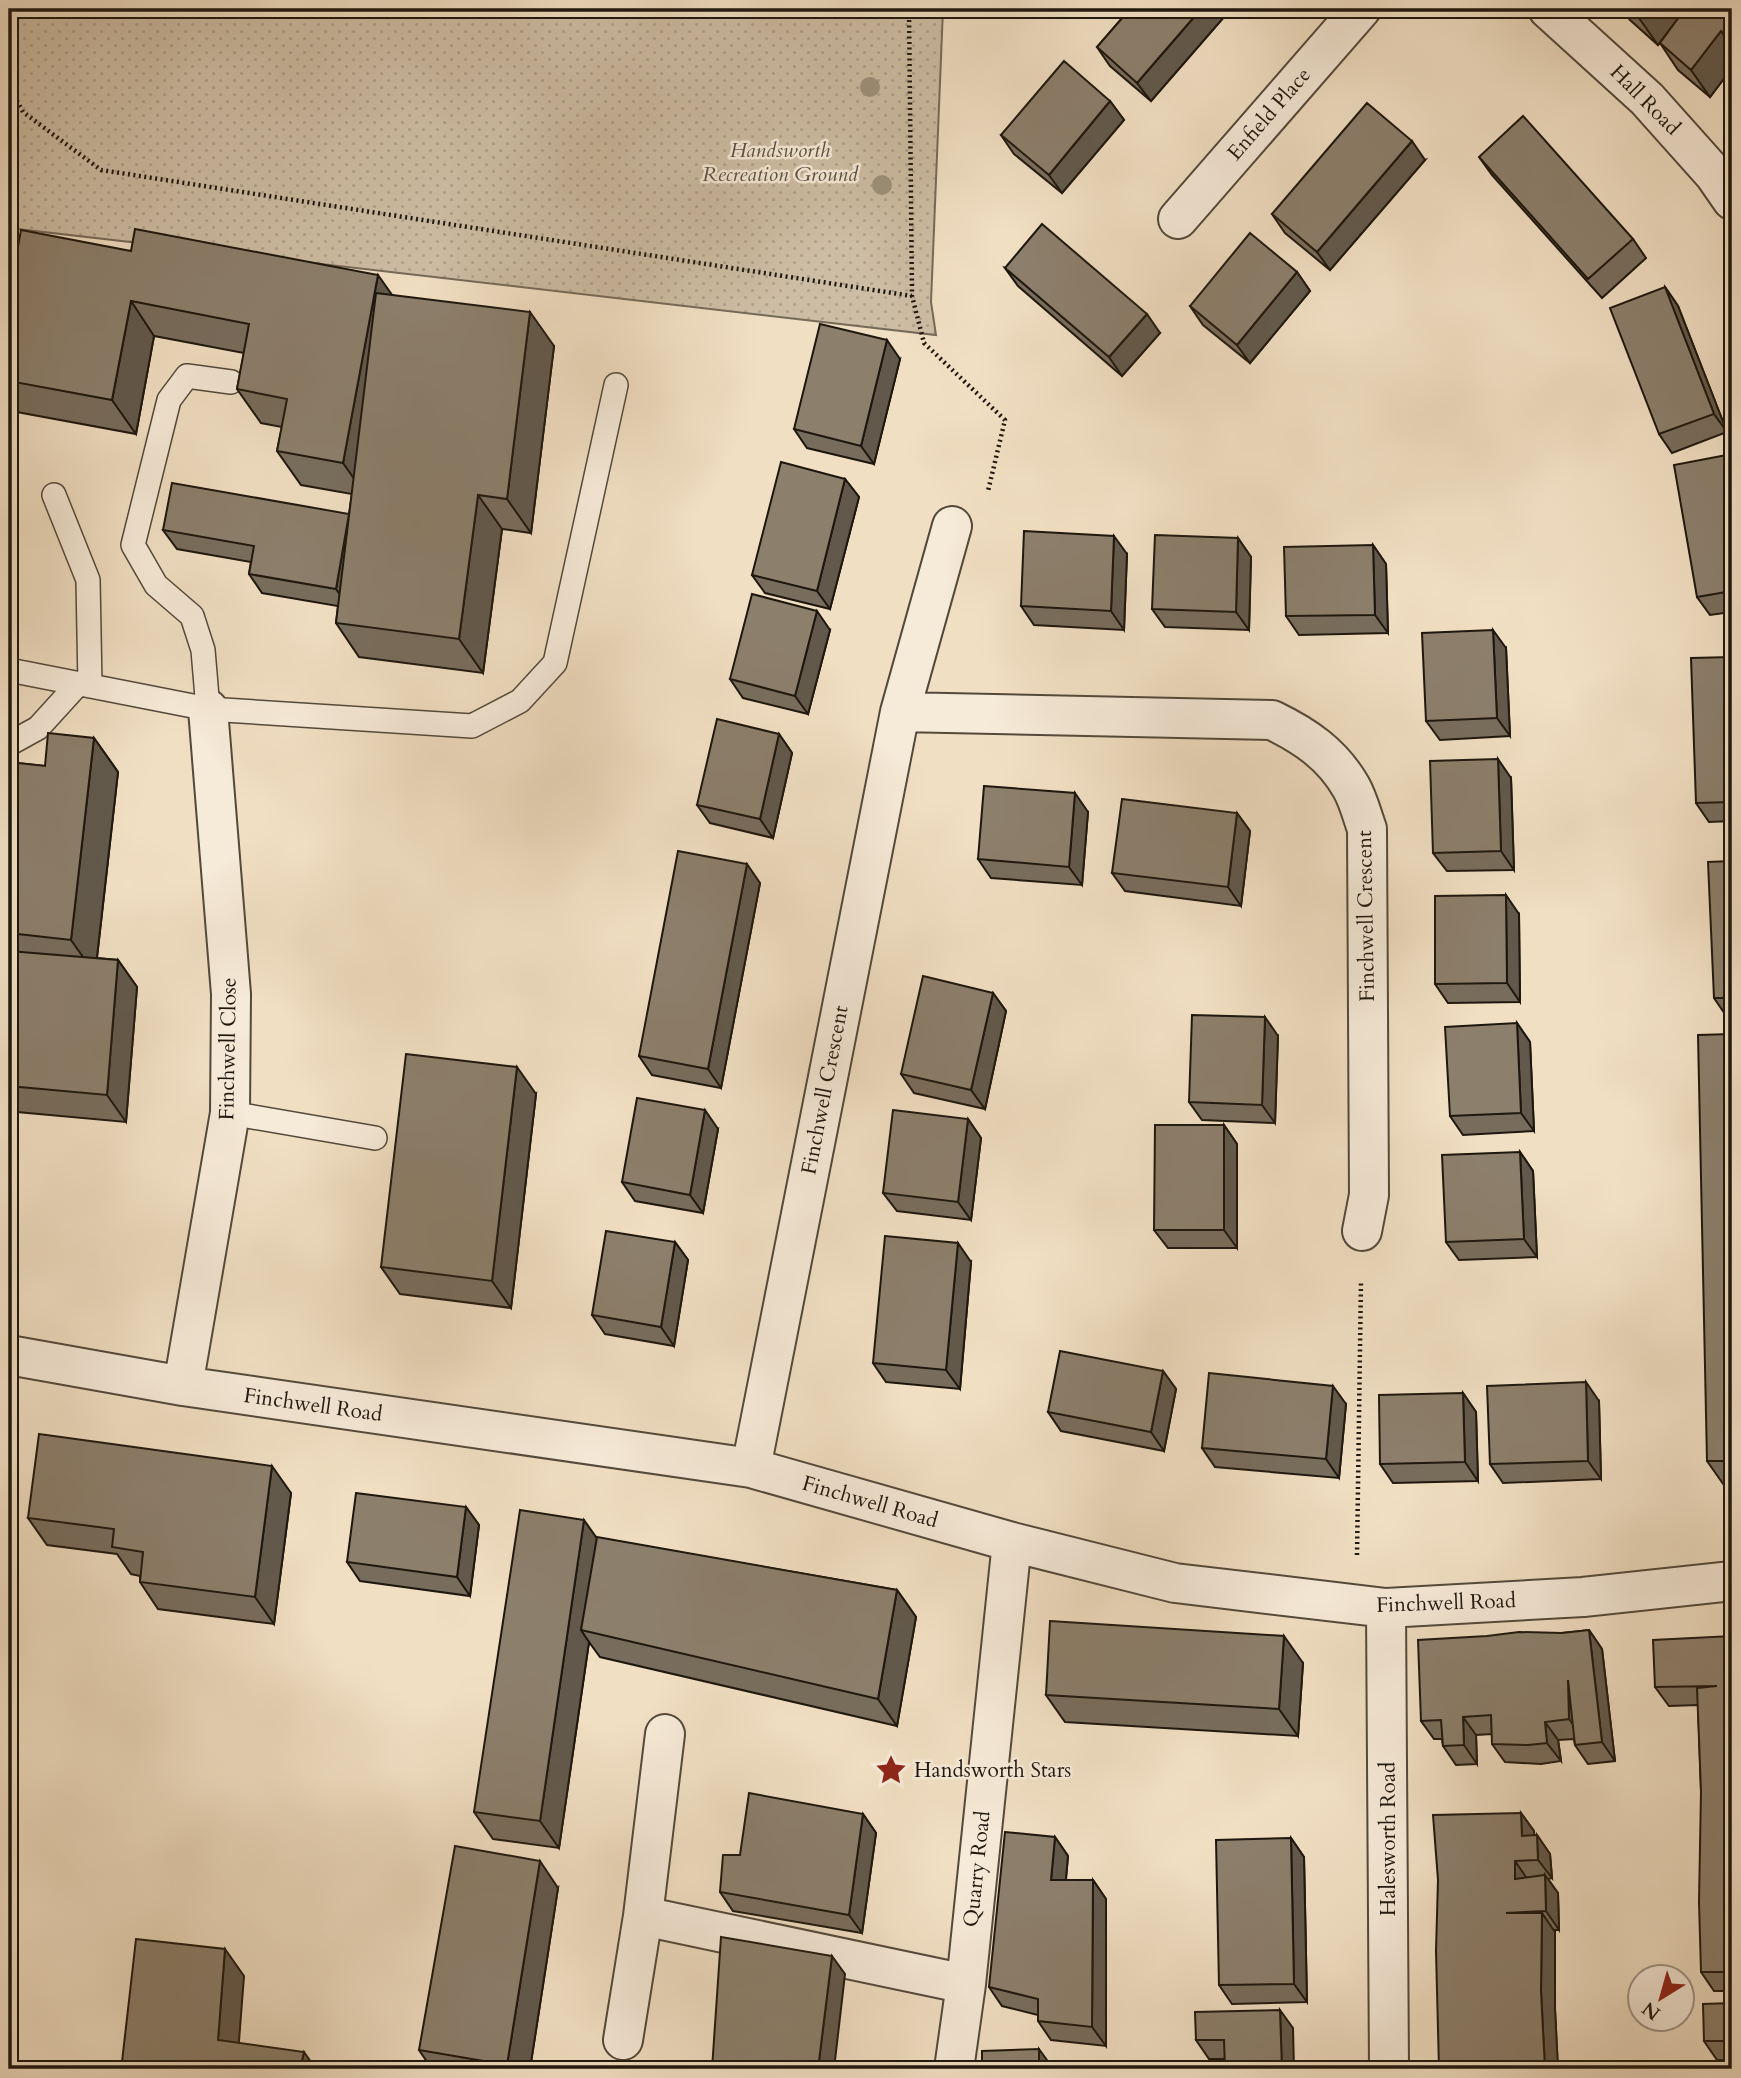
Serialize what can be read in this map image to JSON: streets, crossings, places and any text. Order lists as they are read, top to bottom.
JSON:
{
  "streets": {
    "street": [
      "Hall Road",
      "Enfield Place",
      "Finchwell Crescent",
      "Finchwell Close",
      "Finchwell Road",
      "Halesworth Road",
      "Quarry Road"
    ]
  },
  "crossings": [
    ["Finchwell Crescent", "Finchwell Road"],
    ["Finchwell Close", "Finchwell Road"],
    ["Finchwell Road", "Halesworth Road"],
    ["Finchwell Road", "Quarry Road"]
  ],
  "parks": ["Handsworth Recreation Ground"],
  "places": {
    "place": ["Handsworth Stars"]
  },
  "north": "bottom left"
}
